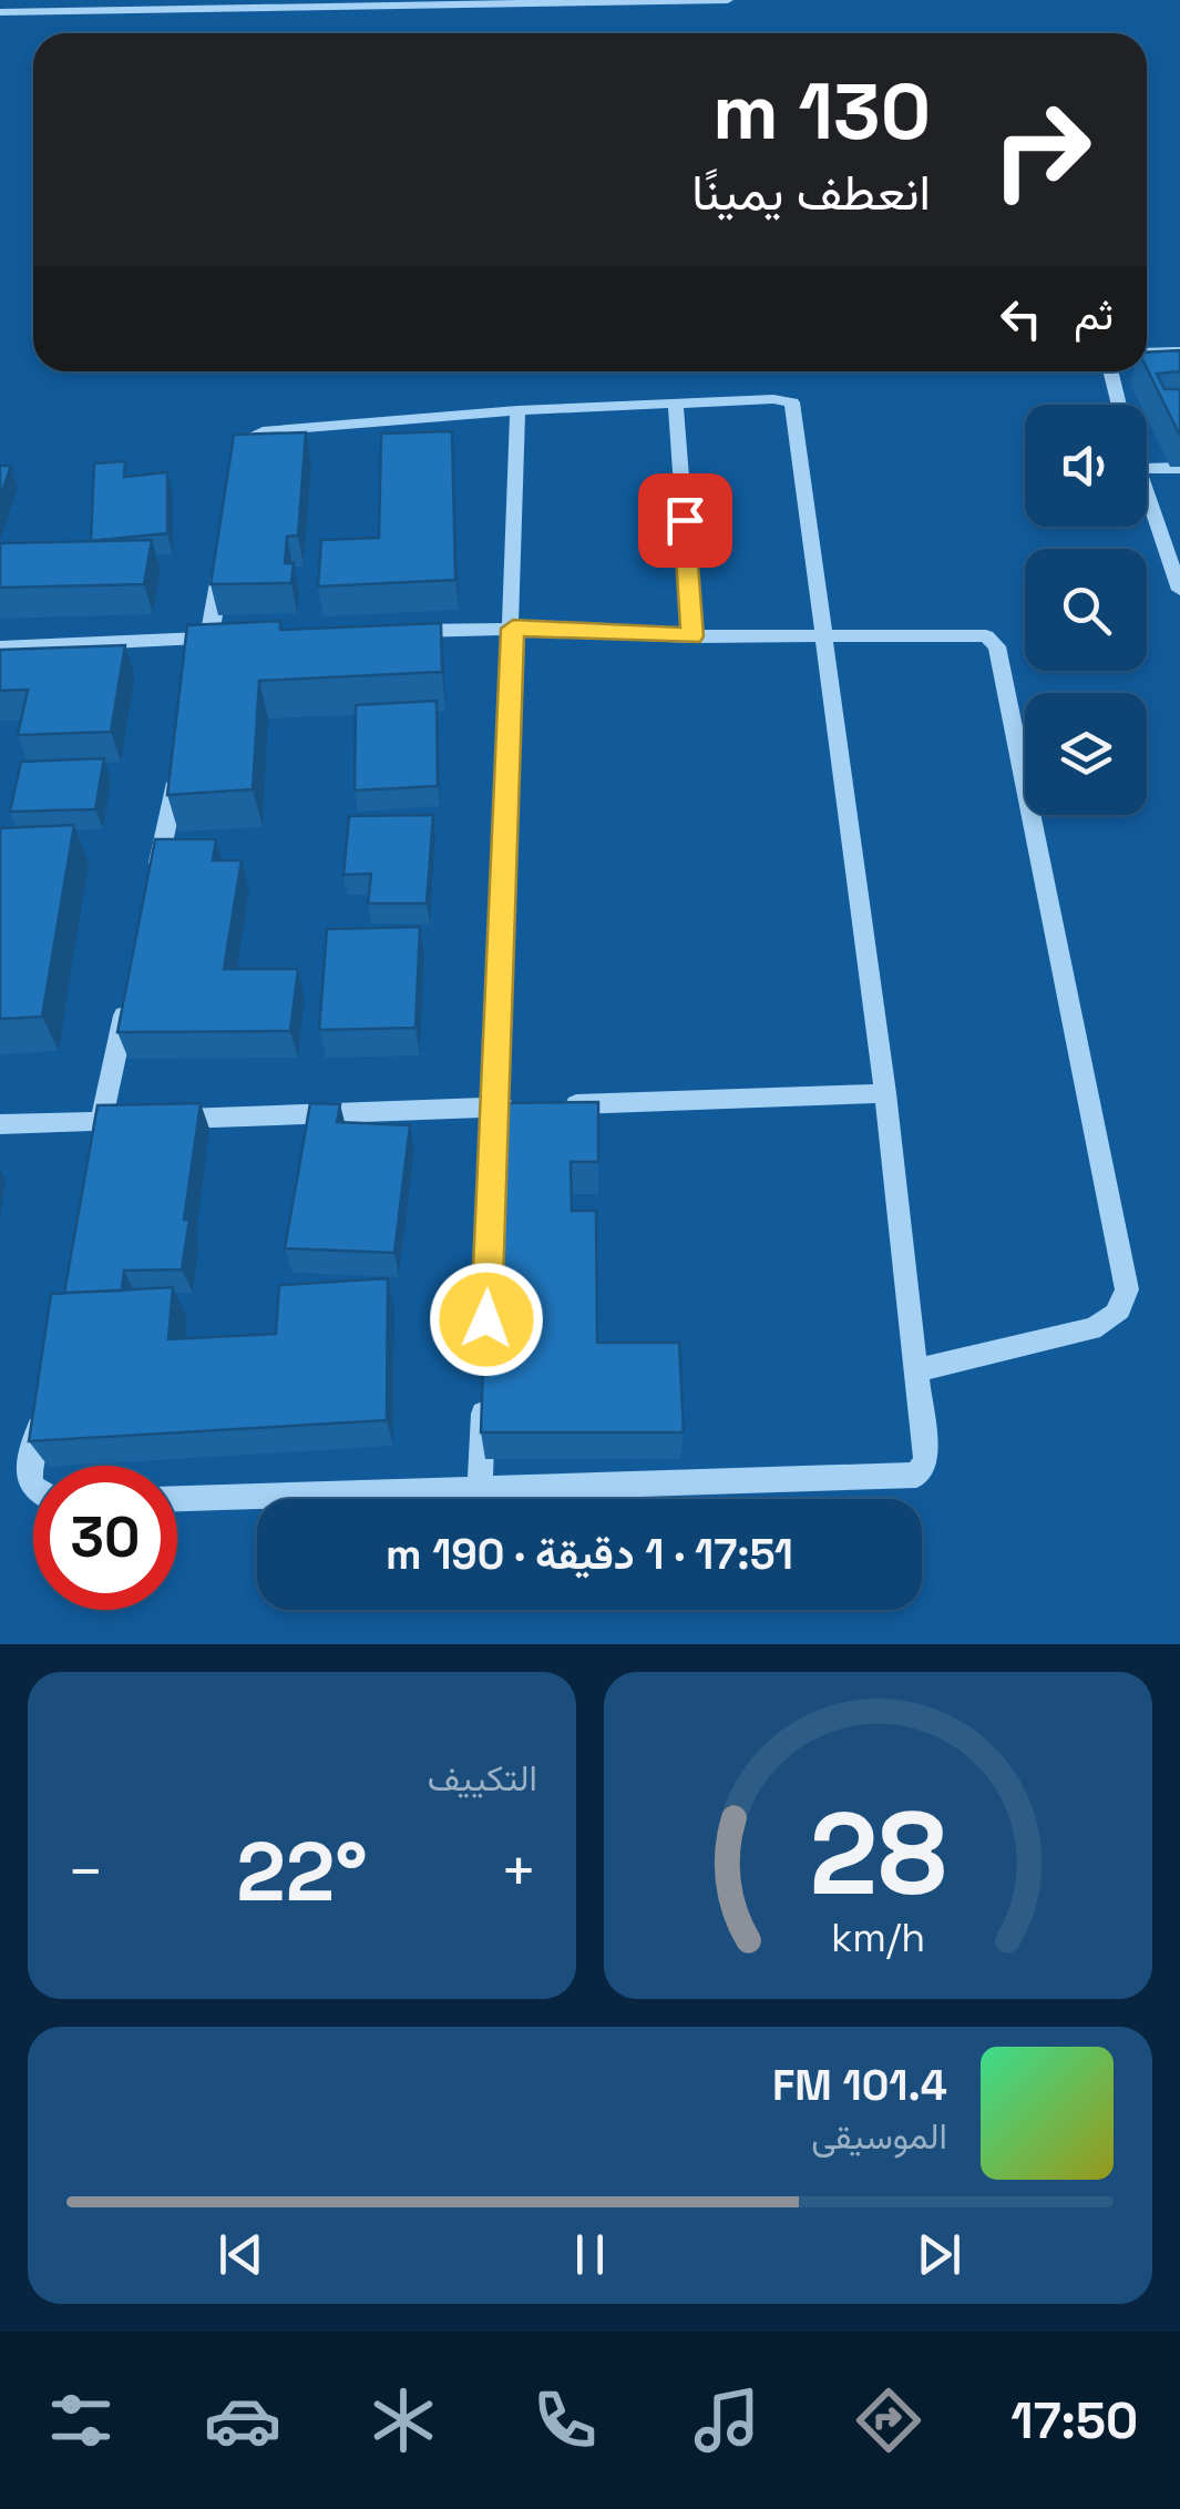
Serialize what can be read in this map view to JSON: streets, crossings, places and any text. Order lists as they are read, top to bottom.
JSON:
{
  "page": {
    "turn": ["130 m", "انعطف يمينًا"],
    "then": "ثم",
    "limit": "30",
    "trip": "17:51 · 1 دقيقة · 190 m",
    "tile": "التكييف",
    "heat": ["−", "22°", "+"],
    "song": ["101.4 FM", "الموسيقى"],
    "tabs": "17:50",
    "gauge": ["28", "km/h"]
  }
}
